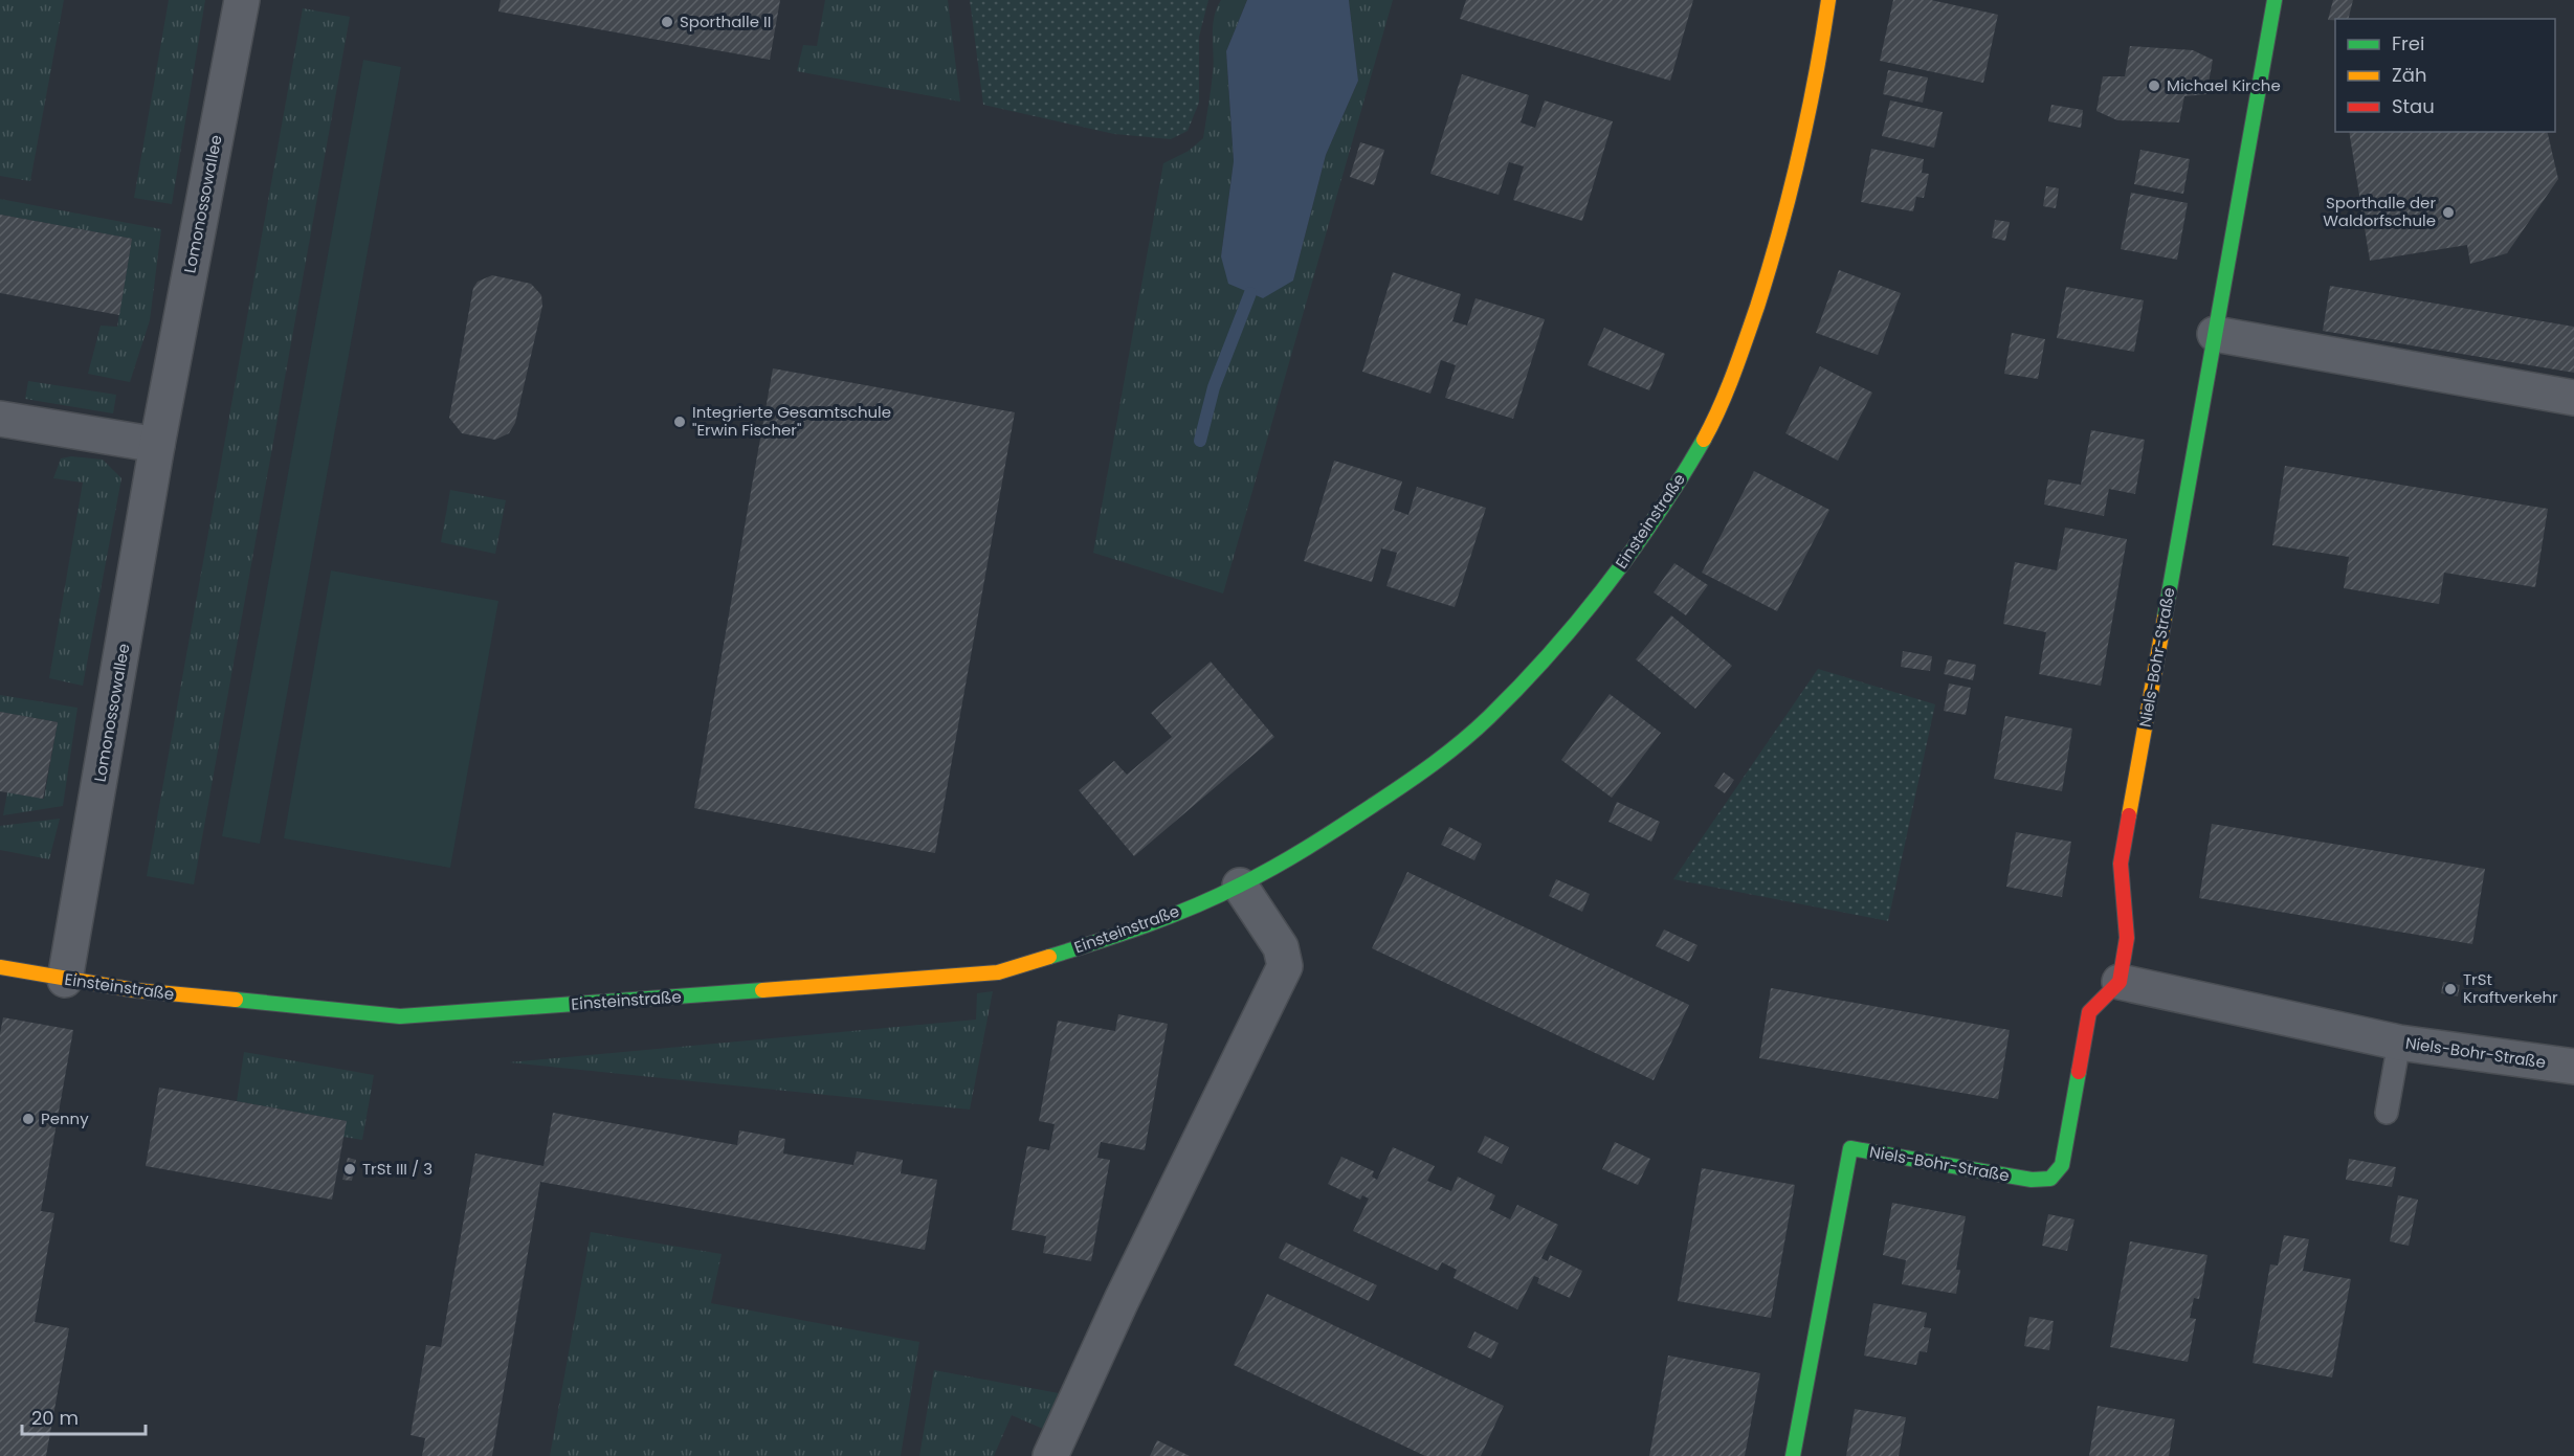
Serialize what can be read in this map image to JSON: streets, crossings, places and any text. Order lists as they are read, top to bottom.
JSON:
{
  "streets": {
    "street": ["Lomonossowallee", "Einsteinstraße", "Niels-Bohr-Straße"]
  },
  "crossings": [
    ["Lomonossowallee", "Einsteinstraße"]
  ],
  "places": [
    "Sporthalle II",
    "Michael Kirche",
    "Sporthalle der Waldorfschule",
    "Integrierte Gesamtschule \"Erwin Fischer\"",
    "TrSt Kraftverkehr",
    "Penny",
    "TrSt III / 3"
  ],
  "legend": ["Frei", "Zäh", "Stau"],
  "scale_bar": "20 m"
}
